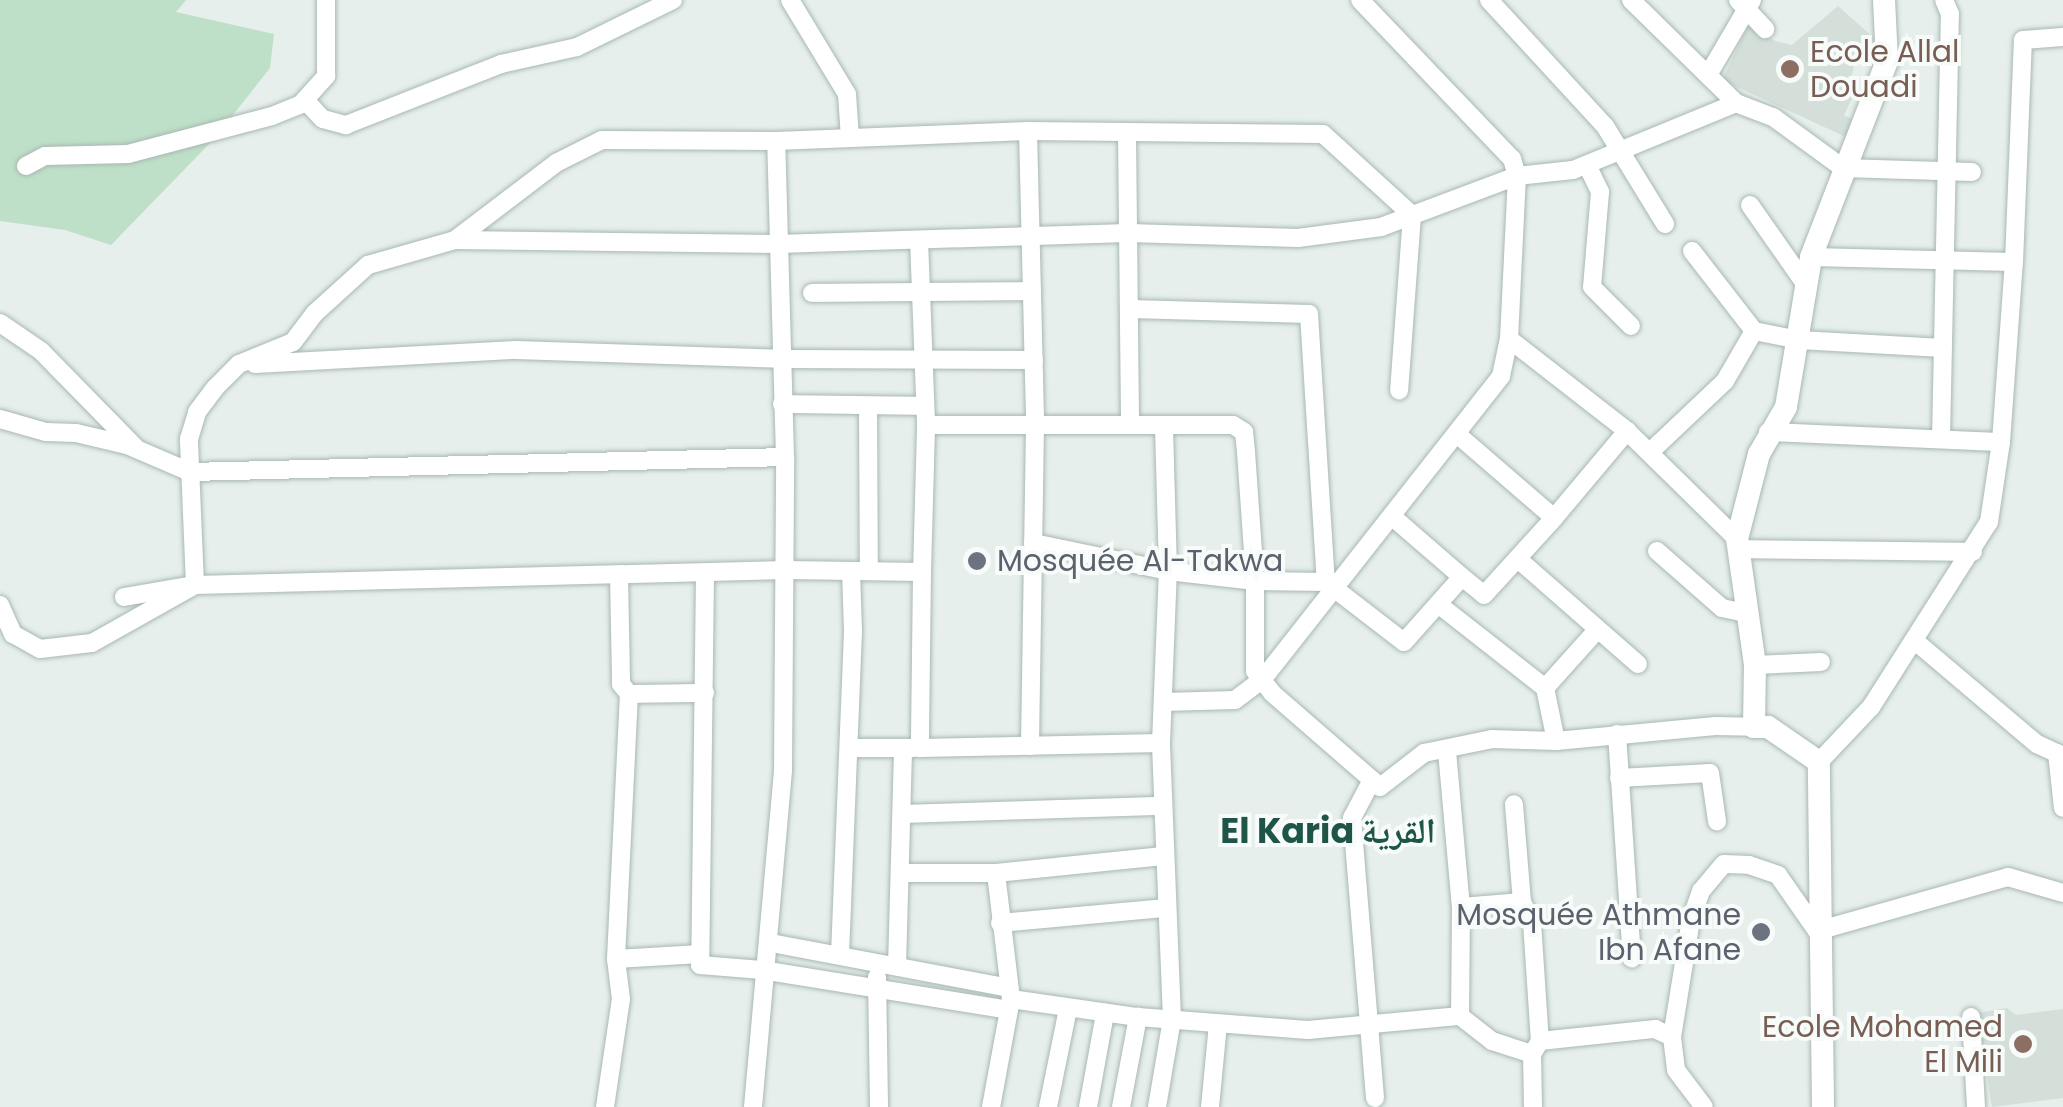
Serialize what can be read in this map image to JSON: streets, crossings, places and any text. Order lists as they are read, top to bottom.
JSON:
{
  "districts": ["El Karia القرية"],
  "places": [
    "Ecole Allal Douadi",
    "Mosquée Al-Takwa",
    "Mosquée Athmane Ibn Afane",
    "Ecole Mohamed El Mili"
  ]
}
